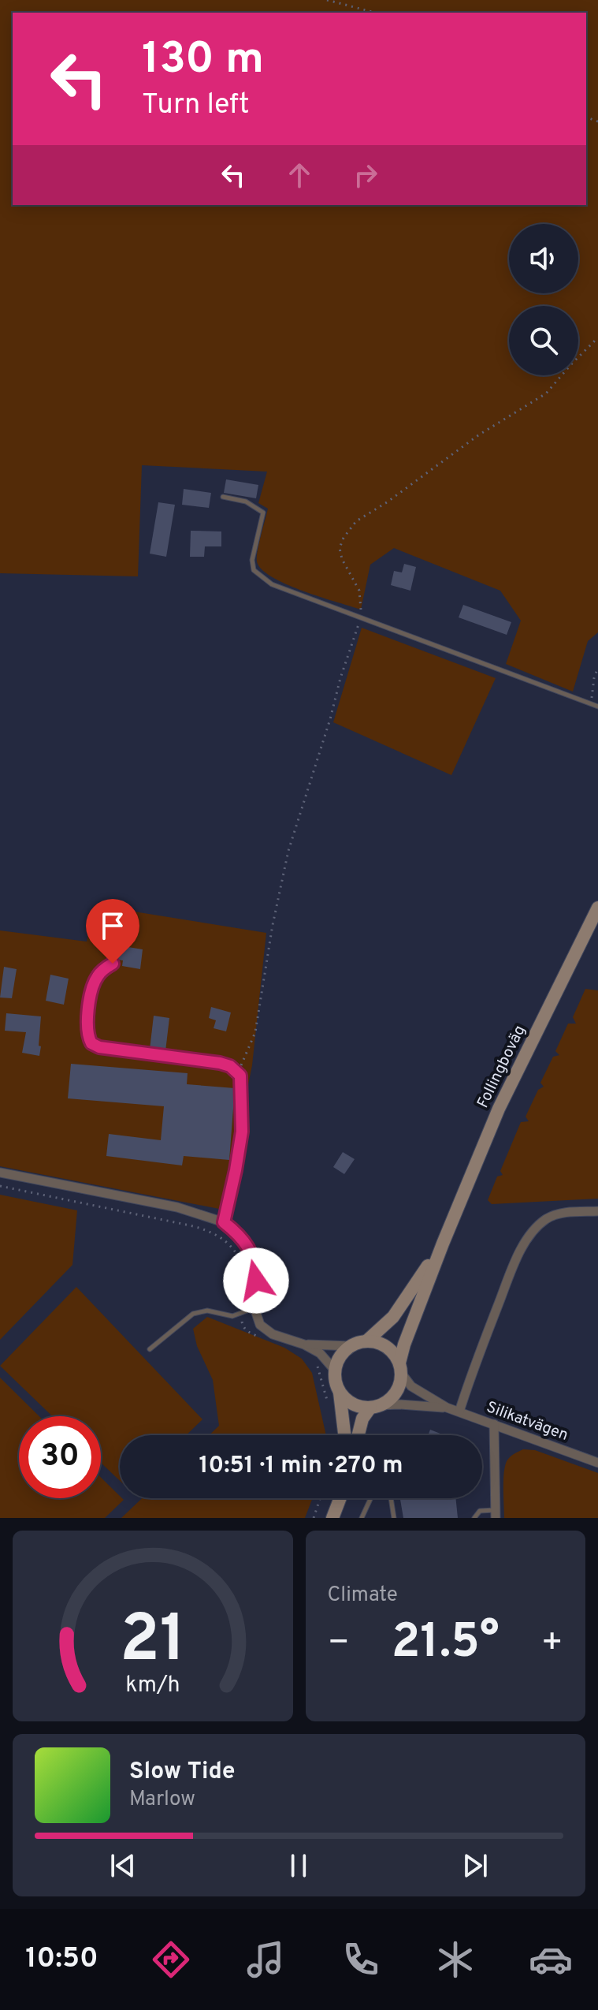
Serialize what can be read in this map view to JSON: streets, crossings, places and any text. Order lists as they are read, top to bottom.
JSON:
{
  "streets": {
    "main road": ["Follingboväg"],
    "street": ["Silikatvägen"]
  },
  "page": {
    "turn": ["130 m", "Turn left"],
    "limit": "30",
    "trip": "10:51 · 1 min · 270 m",
    "tile": "Climate",
    "heat": ["−", "21.5°", "+"],
    "song": ["Slow Tide", "Marlow"],
    "tabs": "10:50",
    "gauge": ["21", "km/h"]
  }
}
